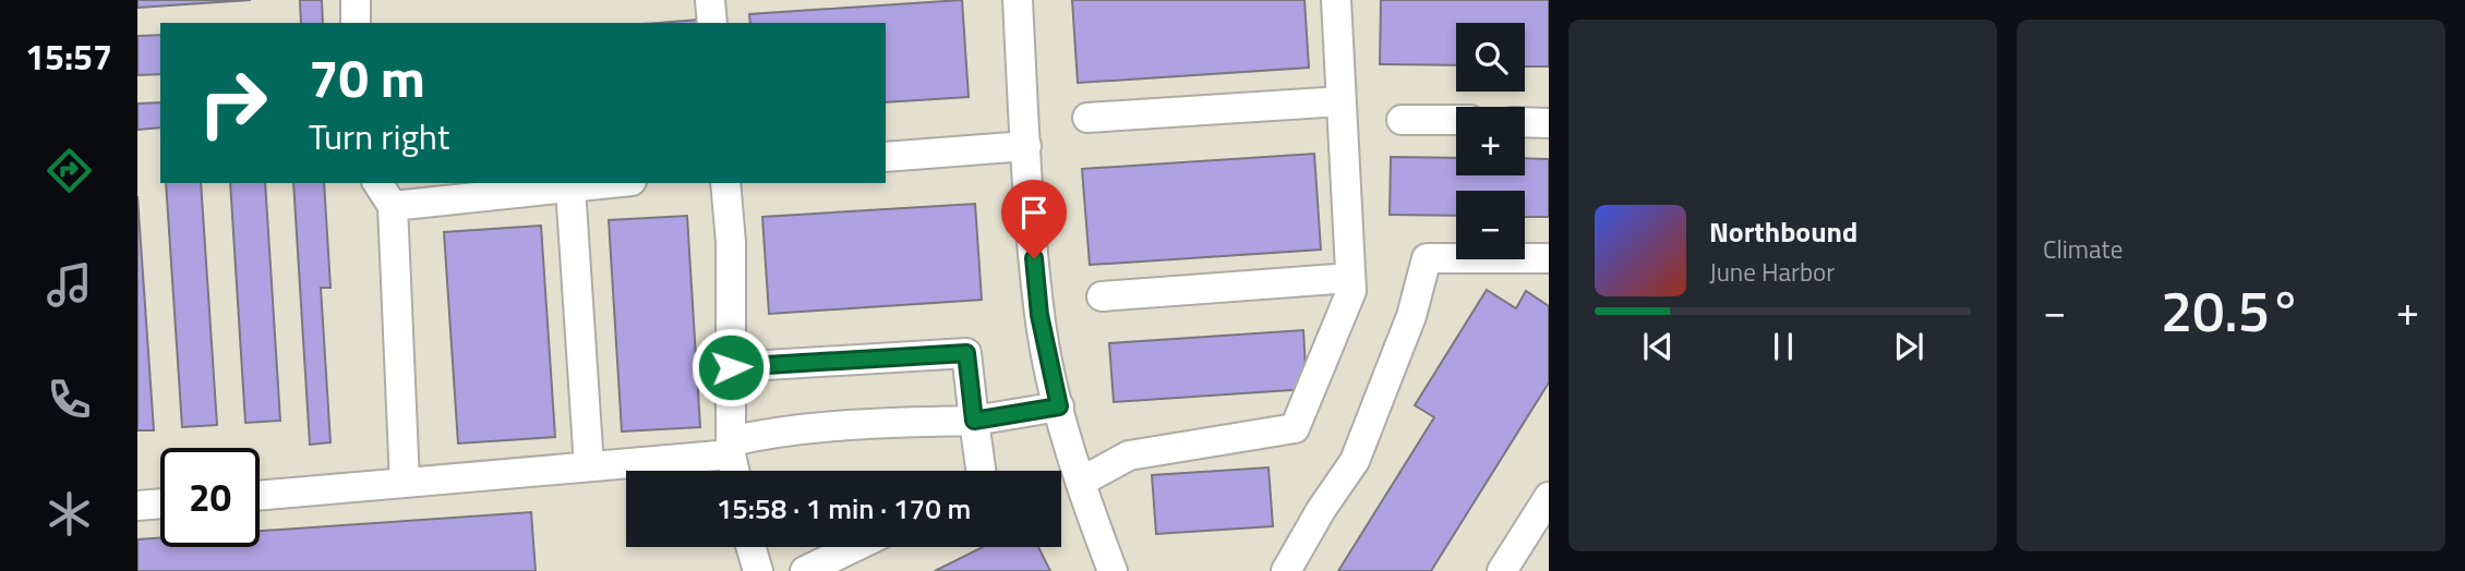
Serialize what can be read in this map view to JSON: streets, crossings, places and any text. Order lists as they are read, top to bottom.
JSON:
{
  "page": {
    "tabs": "15:57",
    "tile": "Climate",
    "map_buttons": ["+", "−"],
    "turn": ["70 m", "Turn right"],
    "song": ["Northbound", "June Harbor"],
    "heat": ["−", "20.5°", "+"],
    "limit": "20",
    "trip": "15:58 · 1 min · 170 m"
  }
}
